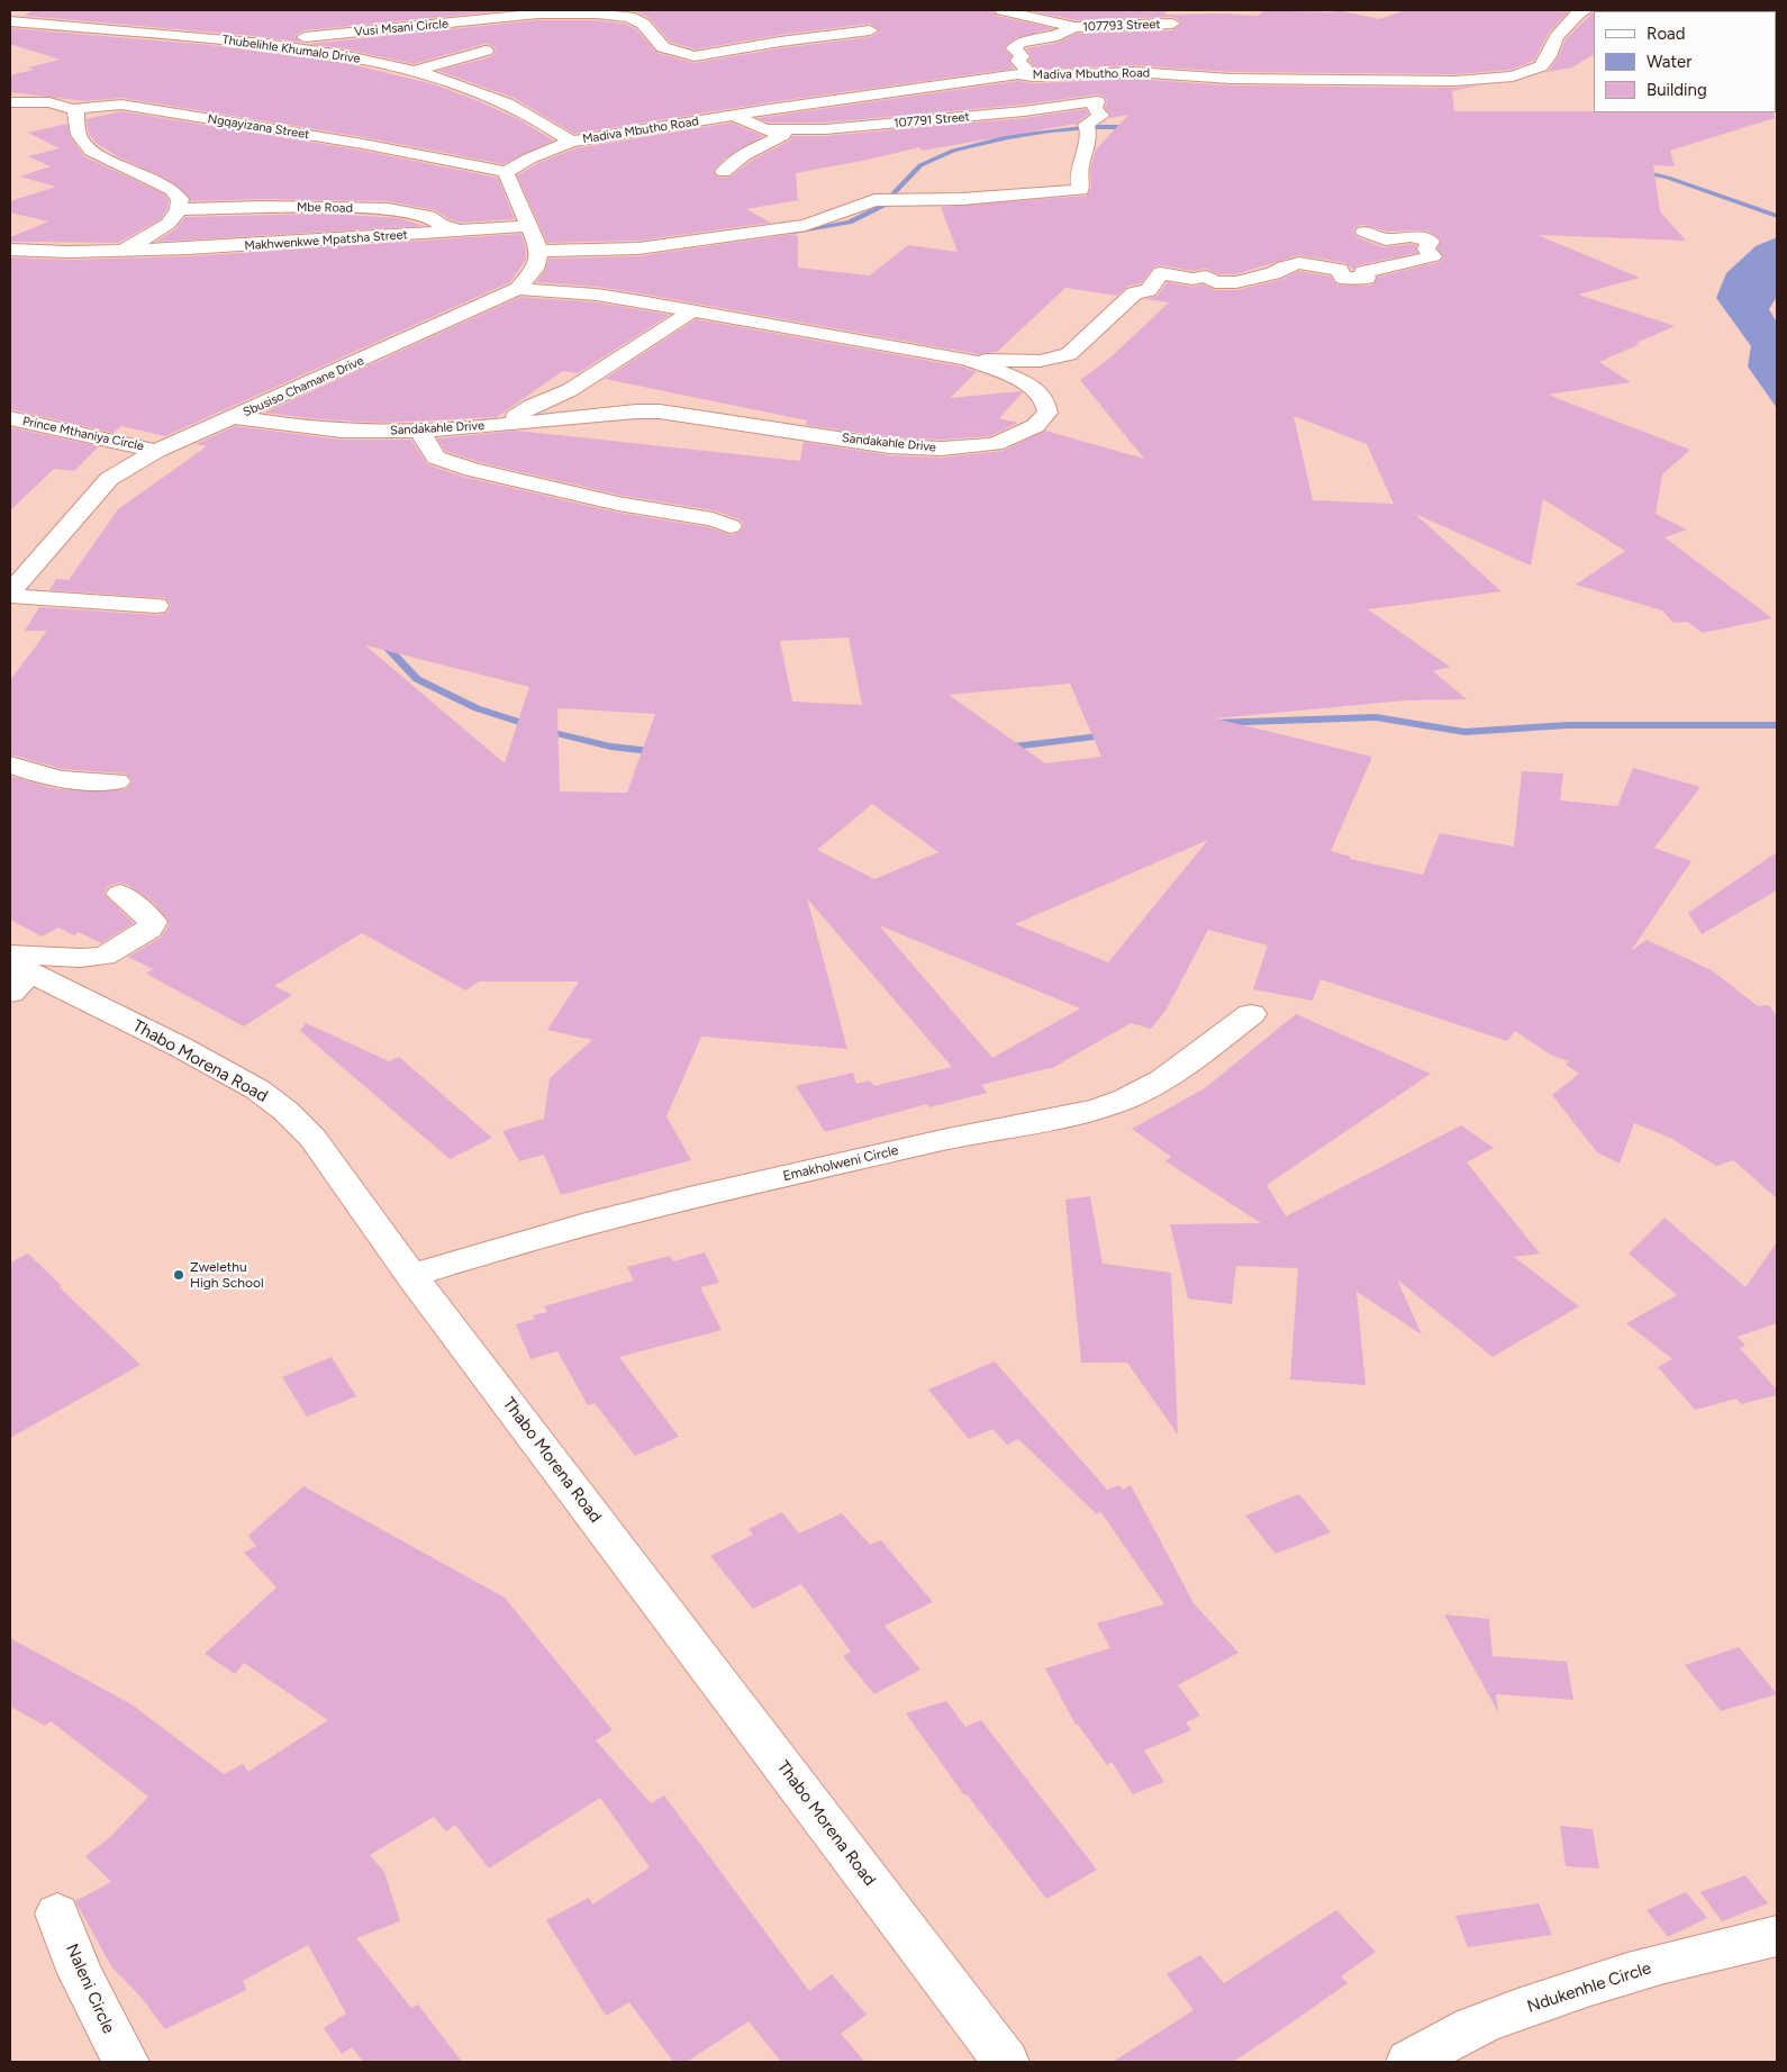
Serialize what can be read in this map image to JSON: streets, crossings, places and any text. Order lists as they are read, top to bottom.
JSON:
{
  "streets": {
    "street": [
      "107793 Street",
      "Vusi Msani Circle",
      "Thubelihle Khumalo Drive",
      "Madiva Mbutho Road",
      "107791 Street",
      "Ngqayizana Street",
      "Mbe Road",
      "Makhwenkwe Mpatsha Street",
      "Sbusiso Chamane Drive",
      "Sandakahle Drive",
      "Prince Mthaniya Circle",
      "Thabo Morena Road",
      "Emakholweni Circle",
      "Ndukenhle Circle",
      "Naleni Circle"
    ]
  },
  "crossings": [
    ["107793 Street", "Madiva Mbutho Road"],
    ["Vusi Msani Circle", "Thubelihle Khumalo Drive"],
    ["Thubelihle Khumalo Drive", "Madiva Mbutho Road"],
    ["Madiva Mbutho Road", "107791 Street"],
    ["107791 Street", "Sbusiso Chamane Drive"],
    ["Mbe Road", "Makhwenkwe Mpatsha Street"],
    ["Sbusiso Chamane Drive", "Sandakahle Drive"],
    ["Sbusiso Chamane Drive", "Prince Mthaniya Circle"],
    ["Thabo Morena Road", "Emakholweni Circle"]
  ],
  "places": ["Zwelethu High School"],
  "legend": ["Road", "Water", "Building"]
}
